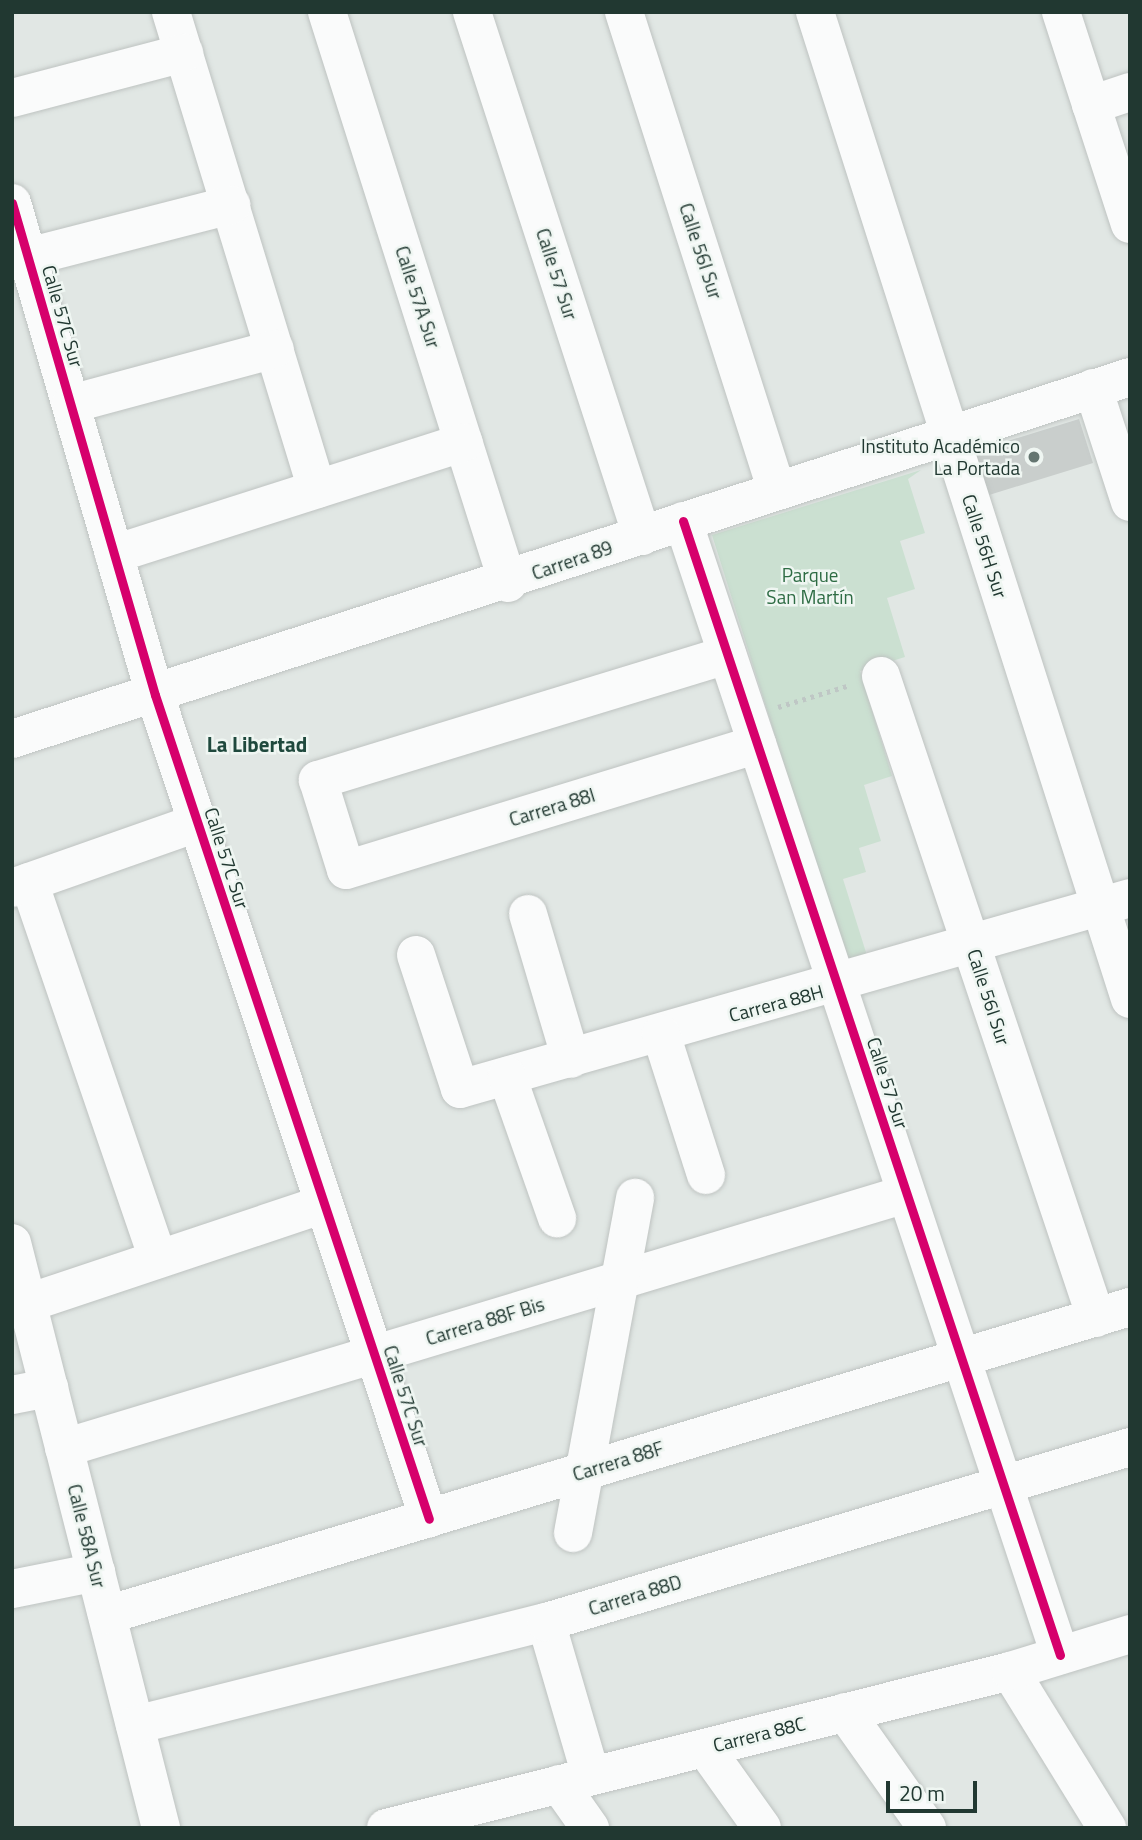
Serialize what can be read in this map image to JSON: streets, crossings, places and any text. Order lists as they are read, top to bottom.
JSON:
{
  "streets": {
    "street": [
      "Calle 56I Sur",
      "Calle 57 Sur",
      "Calle 57A Sur",
      "Calle 57C Sur",
      "Calle 56H Sur",
      "Carrera 89",
      "Carrera 88I",
      "Carrera 88H",
      "Carrera 88F Bis",
      "Carrera 88F",
      "Calle 58A Sur",
      "Carrera 88D",
      "Carrera 88C"
    ]
  },
  "crossings": [
    ["Calle 56I Sur", "Carrera 89"],
    ["Calle 56I Sur", "Carrera 88H"],
    ["Calle 56I Sur", "Carrera 88F"],
    ["Calle 57 Sur", "Carrera 89"],
    ["Calle 57 Sur", "Carrera 88I"],
    ["Calle 57 Sur", "Carrera 88H"],
    ["Calle 57 Sur", "Carrera 88F Bis"],
    ["Calle 57 Sur", "Carrera 88F"],
    ["Calle 57 Sur", "Carrera 88D"],
    ["Calle 57 Sur", "Carrera 88C"],
    ["Calle 57A Sur", "Carrera 89"],
    ["Calle 57C Sur", "Carrera 89"],
    ["Calle 57C Sur", "Carrera 88F Bis"],
    ["Calle 57C Sur", "Carrera 88F"],
    ["Calle 56H Sur", "Carrera 89"],
    ["Calle 56H Sur", "Carrera 88H"],
    ["Carrera 88F Bis", "Calle 58A Sur"],
    ["Carrera 88F", "Calle 58A Sur"],
    ["Calle 58A Sur", "Carrera 88D"]
  ],
  "districts": ["La Libertad"],
  "parks": ["Parque San Martín"],
  "places": ["Instituto Académico La Portada"],
  "scale_bar": "20 m"
}
